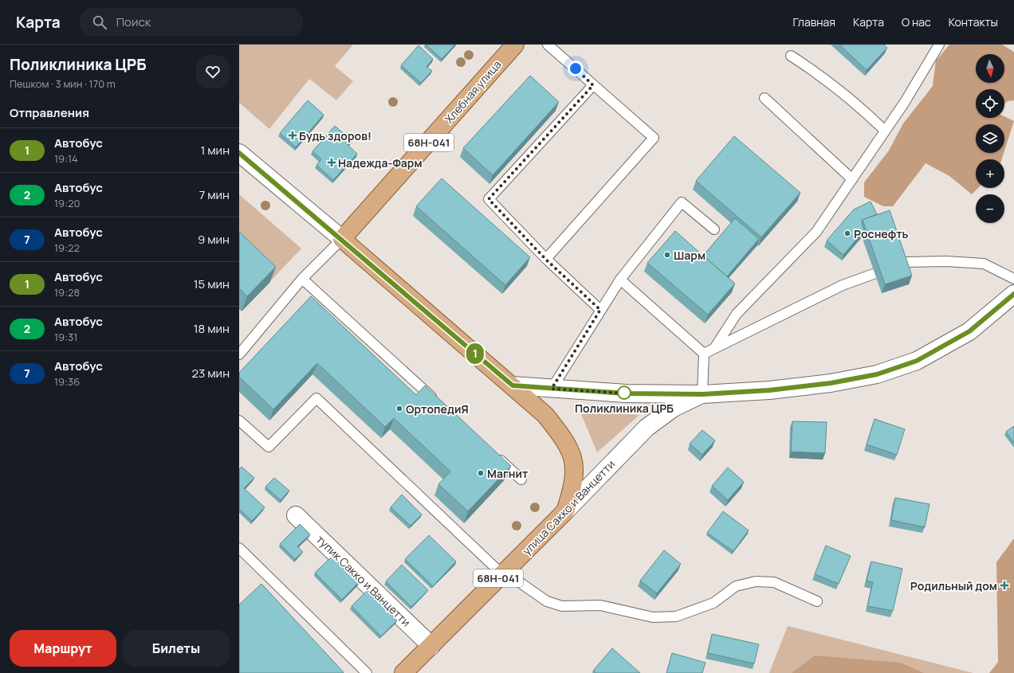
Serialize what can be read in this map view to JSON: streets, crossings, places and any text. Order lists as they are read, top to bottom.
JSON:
{
  "streets": {
    "main road": ["Хлебная улица", "68Н-041", "улица Сакко и Ванцетти"],
    "street": ["тупик Сакко и Ванцетти"]
  },
  "crossings": [
    ["Хлебная улица", "68Н-041"],
    ["68Н-041", "улица Сакко и Ванцетти"],
    ["улица Сакко и Ванцетти", "тупик Сакко и Ванцетти"]
  ],
  "places": {
    "health": ["Будь здоров!", "Надежда-Фарм", "Родильный дом"],
    "other": [
      "Роснефть",
      "Шарм",
      "Поликлиника ЦРБ",
      "ОртопедиЯ",
      "Магнит"
    ]
  },
  "lines": ["bus line 1"],
  "north": "bottom",
  "page": {
    "header": "Карта",
    "search": "Поиск",
    "nav": [
      "Главная",
      "Карта",
      "О нас",
      "Контакты"
    ],
    "heading": [
      ["Поликлиника ЦРБ", "Пешком · 3 мин · 170 m"],
      "Отправления"
    ],
    "on_map": "1",
    "map_buttons": ["+", "−"],
    "list": [
      {
        "mark": "1",
        "name": "Автобус",
        "note": "19:14",
        "value": "1 мин"
      },
      {
        "mark": "2",
        "name": "Автобус",
        "note": "19:20",
        "value": "7 мин"
      },
      {
        "mark": "7",
        "name": "Автобус",
        "note": "19:22",
        "value": "9 мин"
      },
      {
        "mark": "1",
        "name": "Автобус",
        "note": "19:28",
        "value": "15 мин"
      },
      {
        "mark": "2",
        "name": "Автобус",
        "note": "19:31",
        "value": "18 мин"
      },
      {
        "mark": "7",
        "name": "Автобус",
        "note": "19:36",
        "value": "23 мин"
      }
    ],
    "buttons": ["Маршрут", "Билеты"]
  }
}
